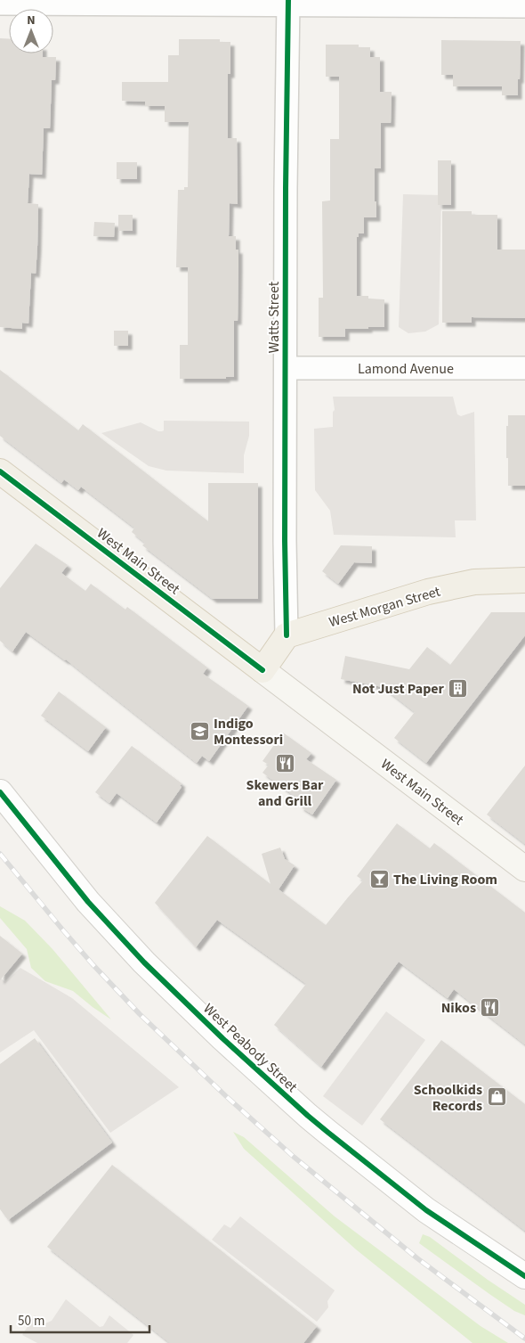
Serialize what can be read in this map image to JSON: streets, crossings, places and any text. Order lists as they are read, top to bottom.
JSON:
{
  "streets": {
    "main road": ["West Main Street", "West Morgan Street"],
    "street": ["Watts Street", "Lamond Avenue", "West Peabody Street"]
  },
  "crossings": [
    ["Watts Street", "Lamond Avenue"],
    ["Watts Street", "West Morgan Street"]
  ],
  "places": {
    "building": ["Not Just Paper"],
    "school or university": ["Indigo Montessori"],
    "restaurant": ["Skewers Bar and Grill", "Nikos"],
    "bar": ["The Living Room"],
    "shop": ["Schoolkids Records"]
  },
  "scale_bar": "50 m",
  "north": "top"
}
